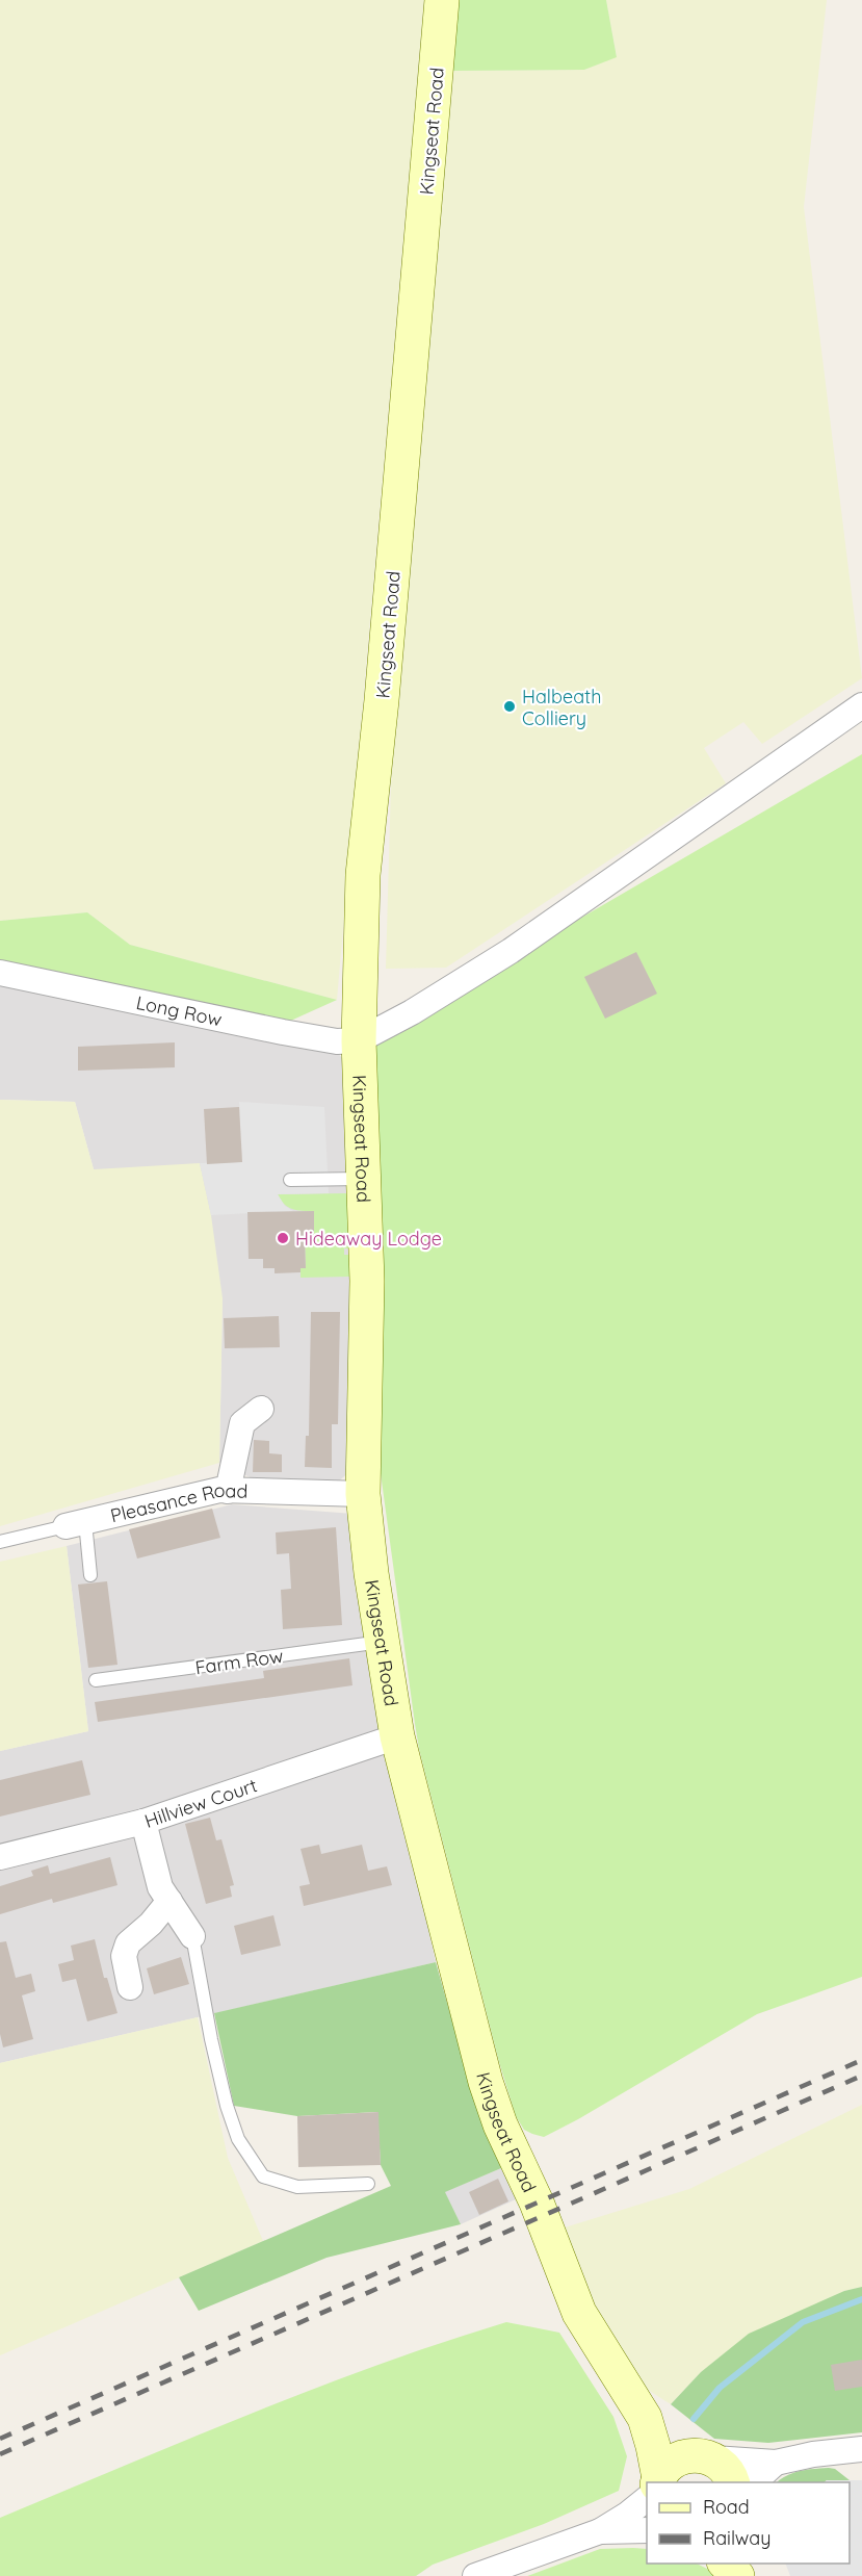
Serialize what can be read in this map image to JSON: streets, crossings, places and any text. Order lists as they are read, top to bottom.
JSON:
{
  "streets": {
    "street": [
      "Kingseat Road",
      "Long Row",
      "Pleasance Road",
      "Hillview Court"
    ],
    "lane": ["Farm Row"]
  },
  "crossings": [
    ["Kingseat Road", "Long Row"],
    ["Kingseat Road", "Pleasance Road"],
    ["Kingseat Road", "Farm Row"],
    ["Kingseat Road", "Hillview Court"]
  ],
  "places": ["Halbeath Colliery", "Hideaway Lodge"],
  "legend": ["Road", "Railway"]
}
